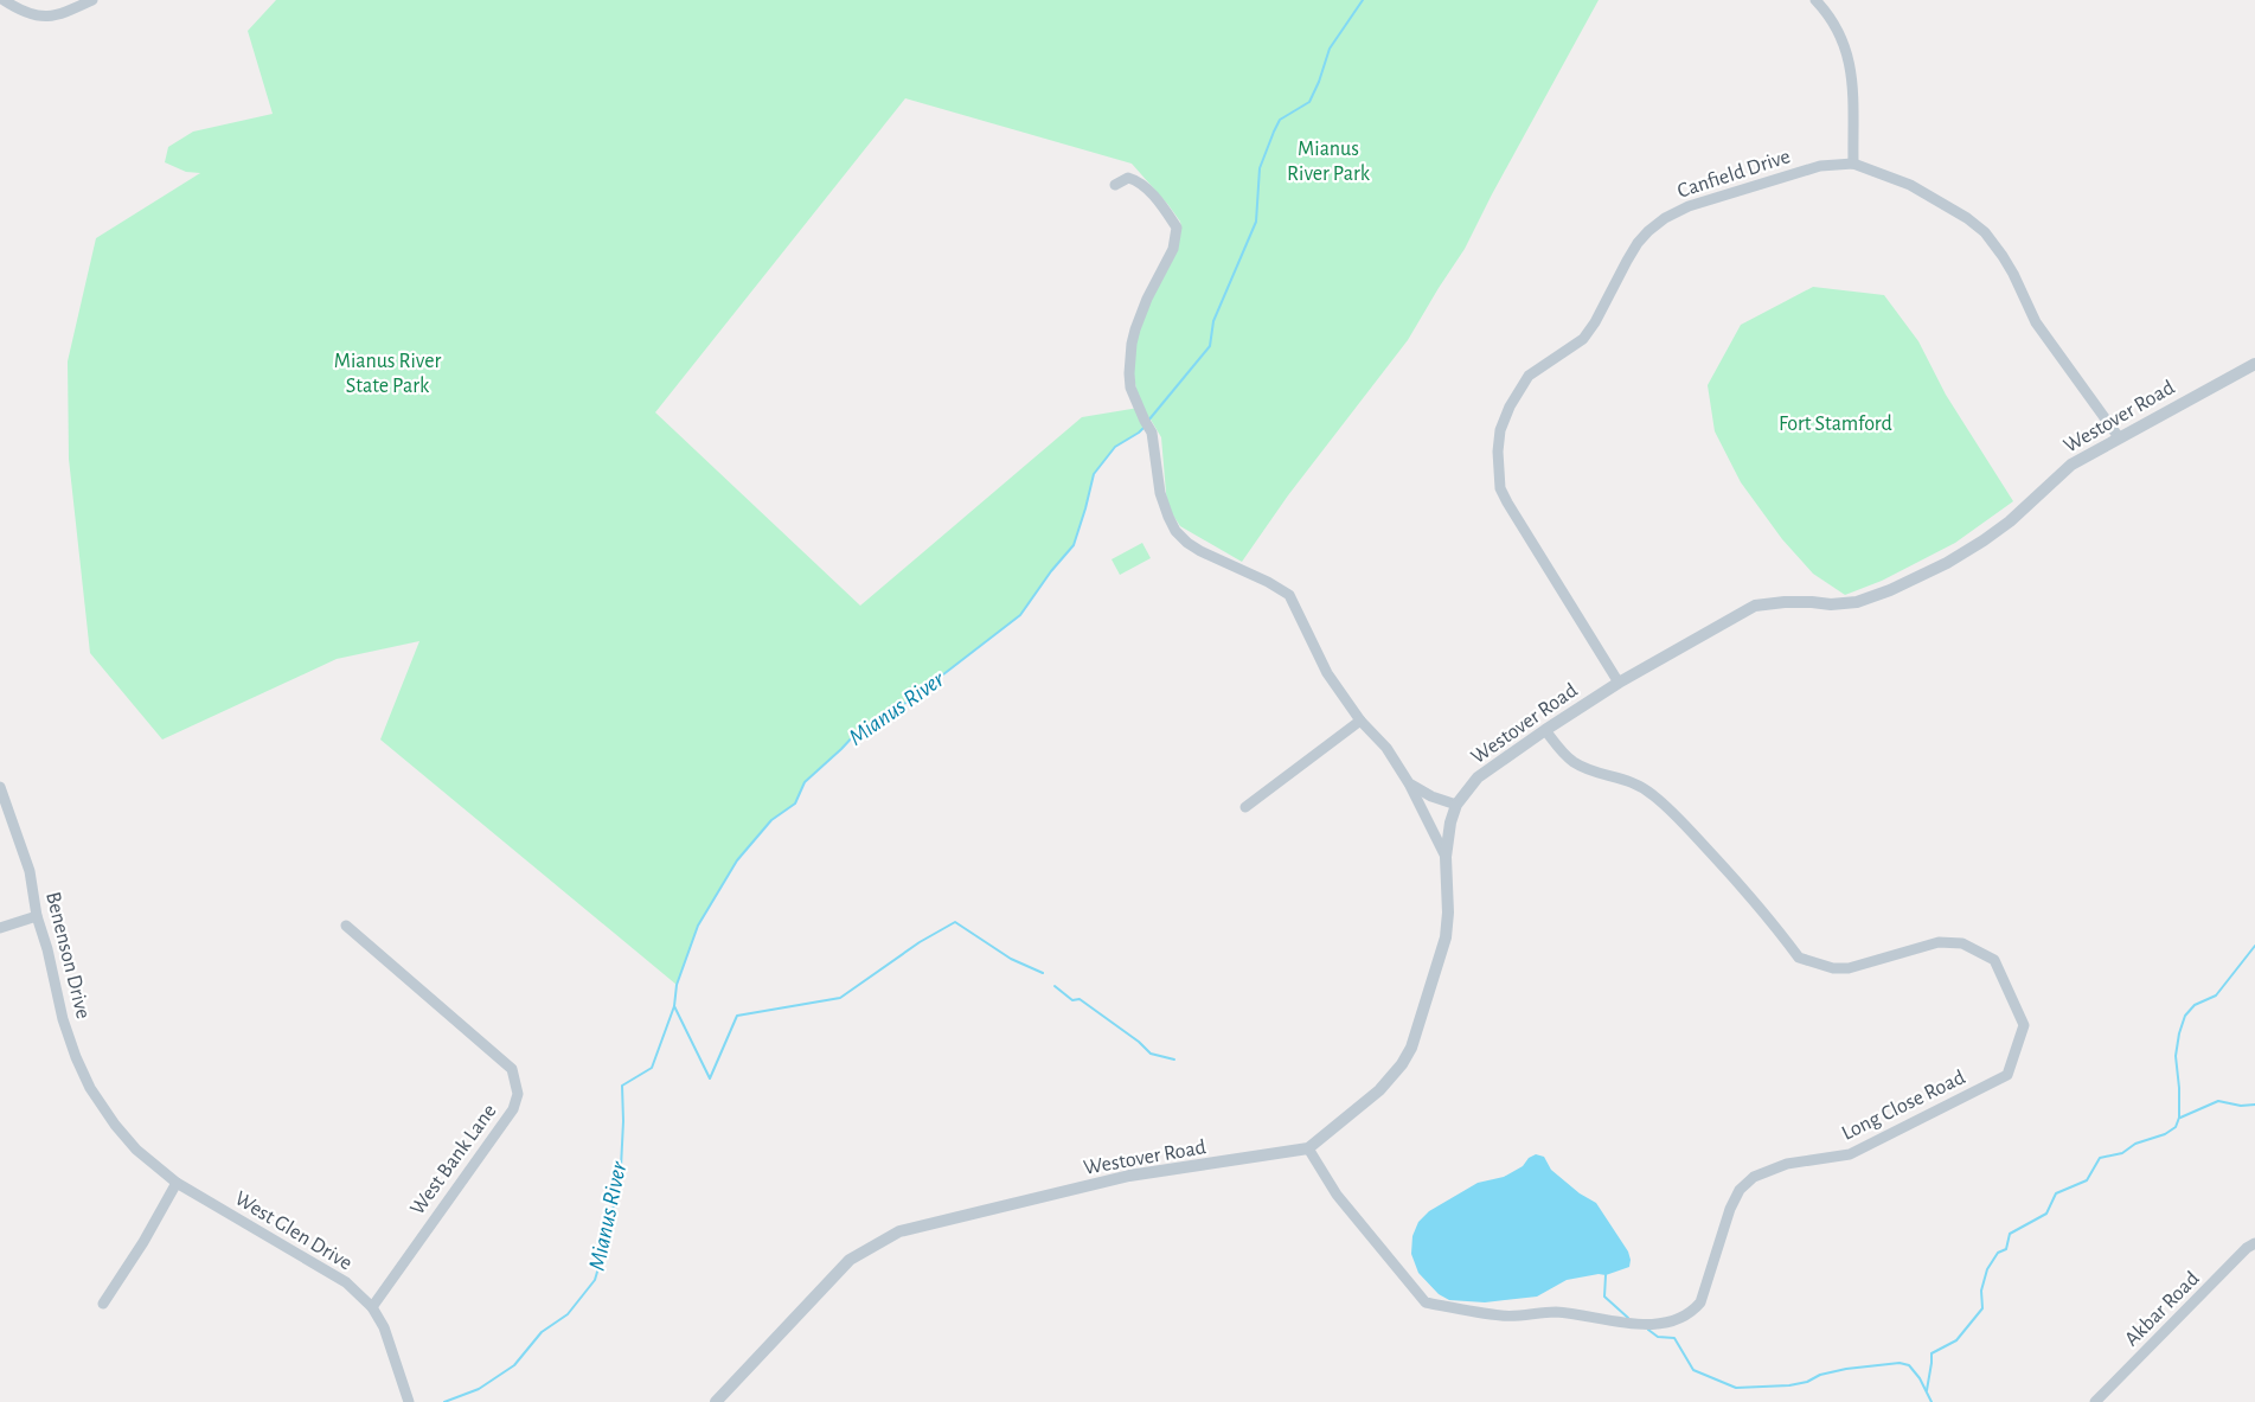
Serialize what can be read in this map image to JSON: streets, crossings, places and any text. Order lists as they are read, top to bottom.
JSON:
{
  "streets": {
    "street": [
      "Canfield Drive",
      "Westover Road",
      "Benenson Drive",
      "Long Close Road",
      "West Bank Lane",
      "West Glen Drive",
      "Akbar Road"
    ]
  },
  "crossings": [
    ["Canfield Drive", "Westover Road"],
    ["Westover Road", "Long Close Road"],
    ["Benenson Drive", "West Glen Drive"],
    ["West Bank Lane", "West Glen Drive"]
  ],
  "water": ["Mianus River"],
  "parks": ["Mianus River Park", "Mianus River State Park", "Fort Stamford"]
}
